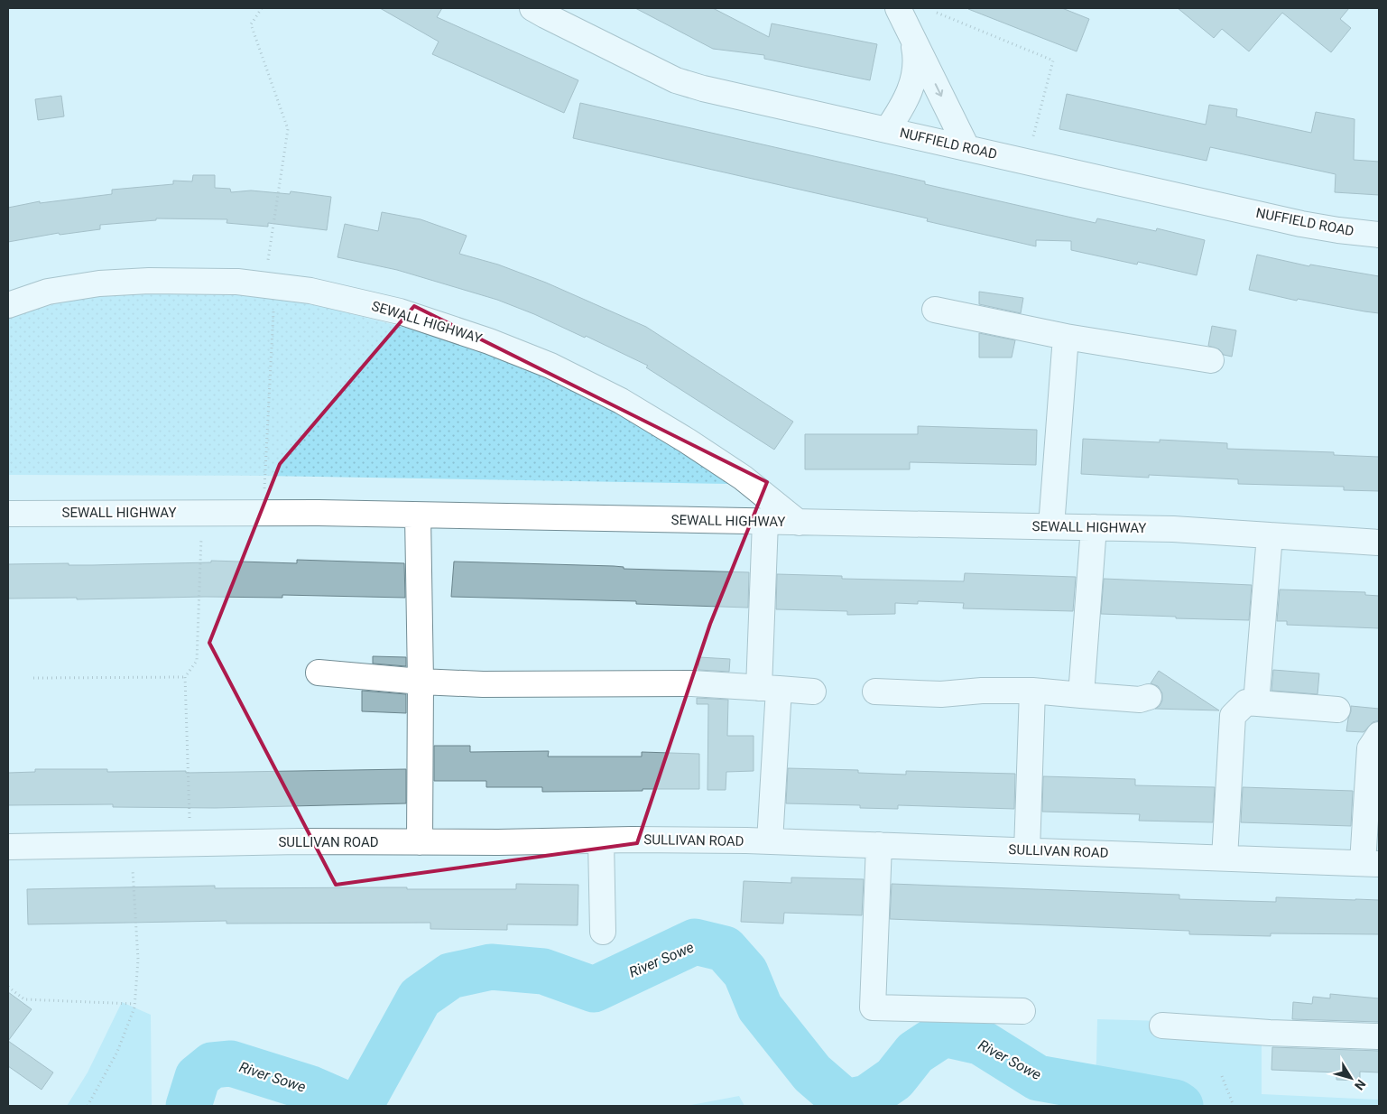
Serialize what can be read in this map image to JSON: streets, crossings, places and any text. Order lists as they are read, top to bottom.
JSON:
{
  "streets": {
    "street": ["NUFFIELD ROAD", "SEWALL HIGHWAY", "SULLIVAN ROAD"]
  },
  "water": ["River Sowe"],
  "north": "bottom right"
}
